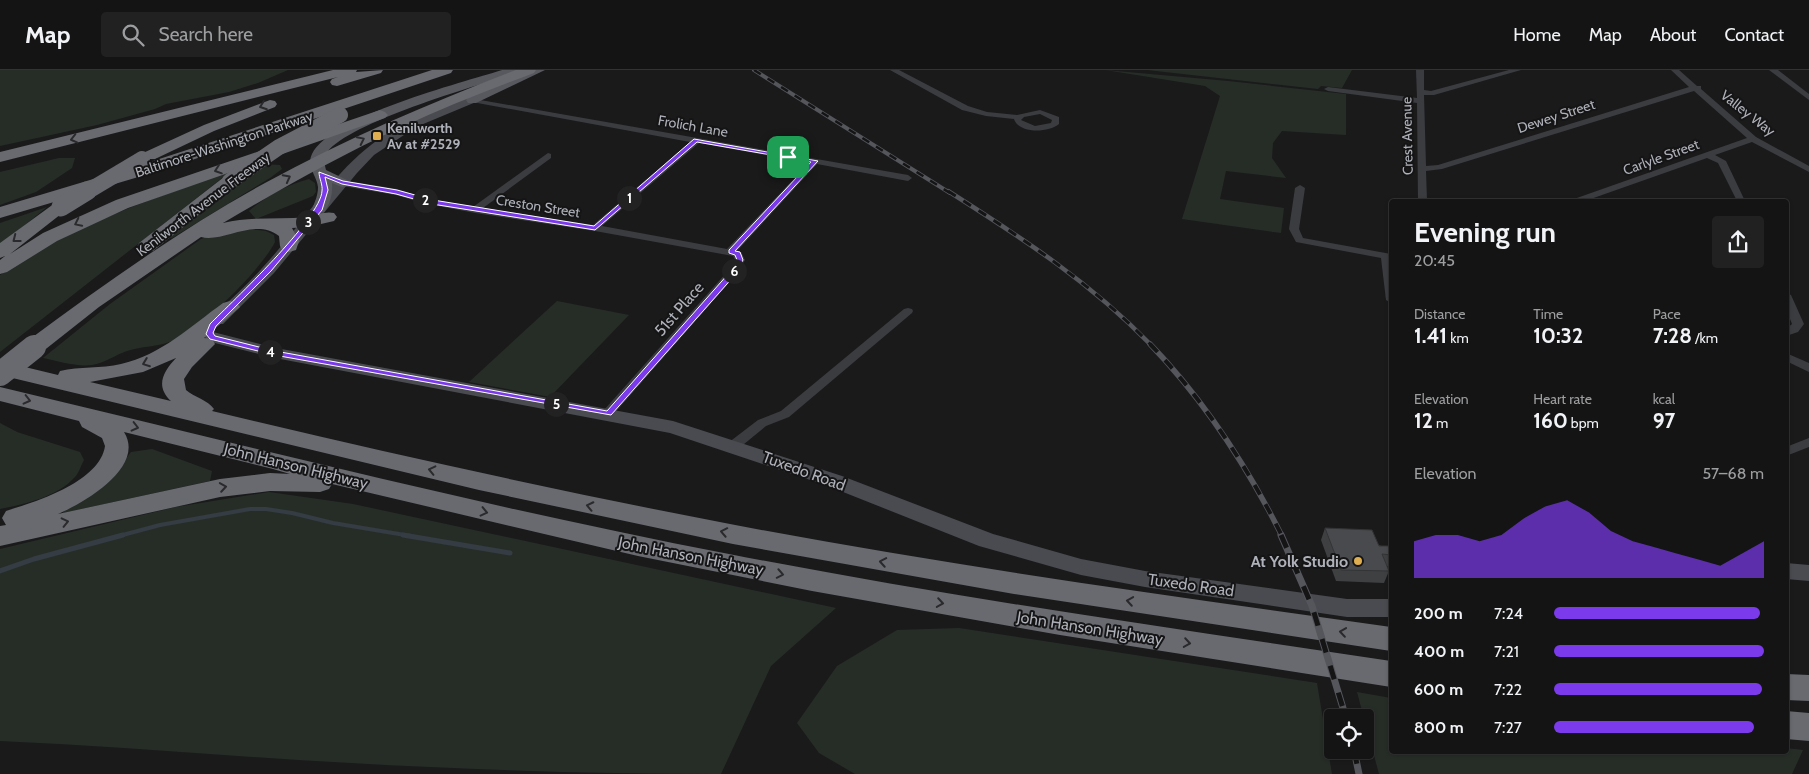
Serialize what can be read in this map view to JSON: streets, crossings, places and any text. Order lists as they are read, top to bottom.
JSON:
{
  "streets": {
    "highway": ["Baltimore-Washington Parkway", "Kenilworth Avenue Freeway", "John Hanson Highway"],
    "main road": ["Tuxedo Road"],
    "street": [
      "Valley Way",
      "Dewey Street",
      "Frolich Lane",
      "Crest Avenue",
      "Carlyle Street",
      "Creston Street",
      "51st Place"
    ]
  },
  "crossings": [
    ["Valley Way", "Dewey Street"],
    ["Valley Way", "Carlyle Street"],
    ["Dewey Street", "Crest Avenue"],
    ["Creston Street", "51st Place"],
    ["51st Place", "Tuxedo Road"]
  ],
  "places": {
    "transit": ["Kenilworth Av at #2529"],
    "other": ["At Yolk Studio"]
  },
  "page": {
    "header": "Map",
    "search": "Search here",
    "nav": [
      "Home",
      "Map",
      "About",
      "Contact"
    ],
    "pins": [
      "1",
      "2",
      "3",
      "6",
      "4",
      "5"
    ],
    "heading": ["Evening run", "20:45"],
    "stats": [
      ["Distance", "1.41 km"],
      ["Time", "10:32"],
      ["Pace", "7:28 /km"],
      ["Elevation", "12 m"],
      ["Heart rate", "160 bpm"],
      ["kcal", "97"]
    ],
    "chart": ["Elevation", "57–68 m"],
    "list": [
      {
        "name": "200 m",
        "note": "7:24"
      },
      {
        "name": "400 m",
        "note": "7:21"
      },
      {
        "name": "600 m",
        "note": "7:22"
      },
      {
        "name": "800 m",
        "note": "7:27"
      }
    ]
  }
}
